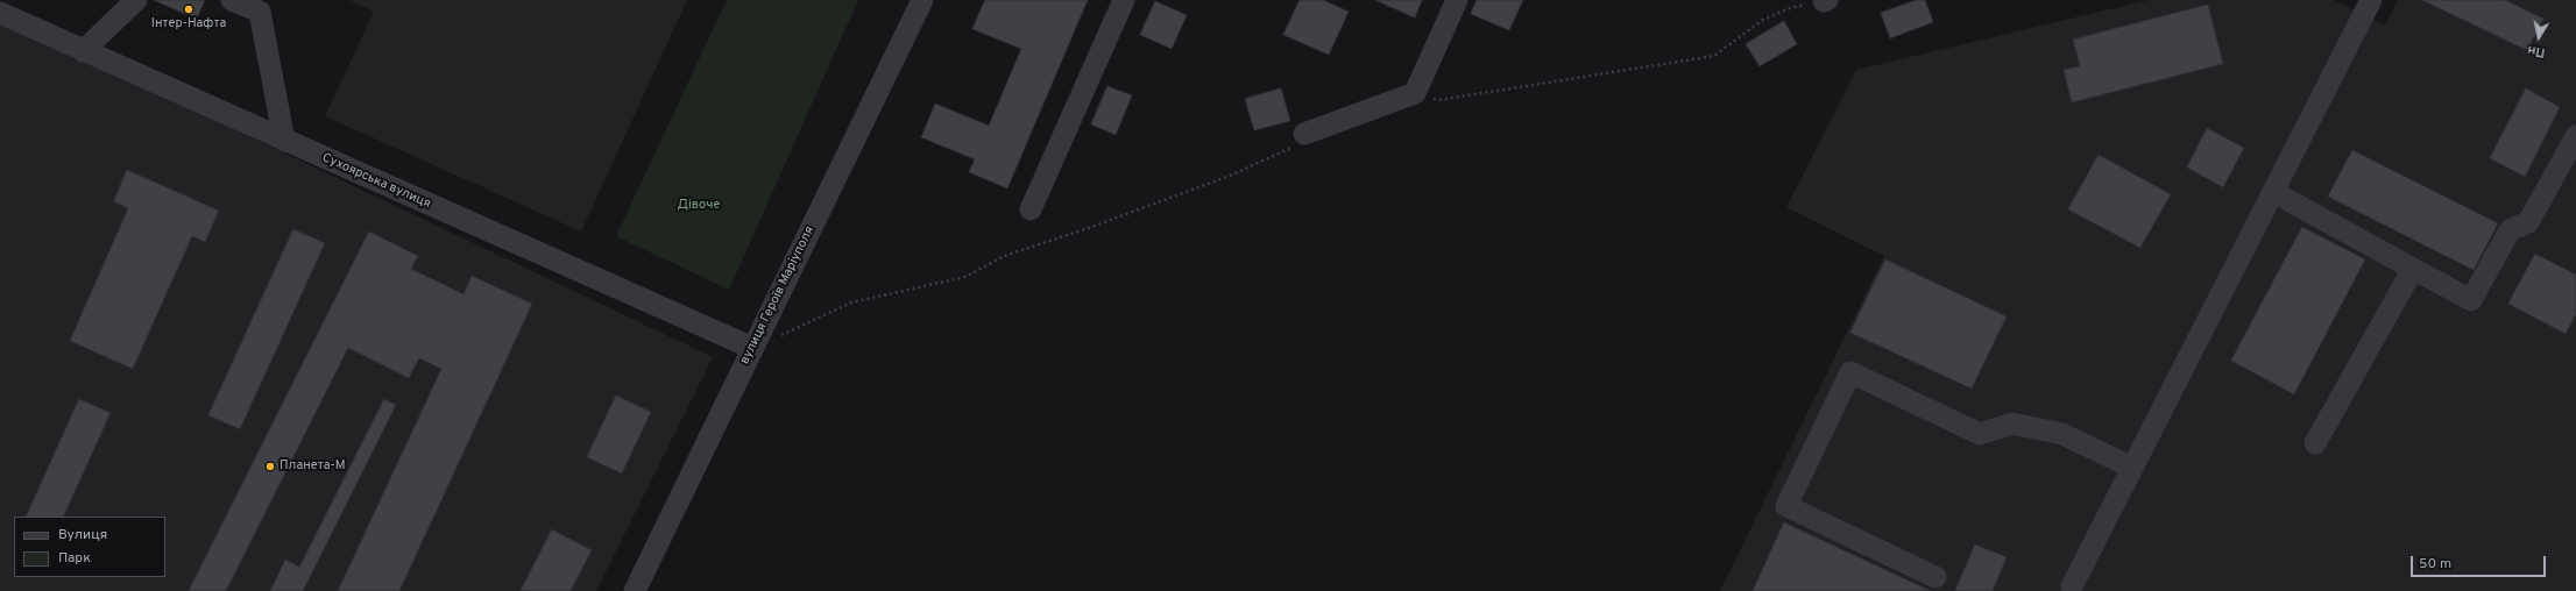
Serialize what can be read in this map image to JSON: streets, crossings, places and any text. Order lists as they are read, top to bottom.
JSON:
{
  "streets": {
    "street": ["Сухоярська вулиця", "вулиця Героїв Маріуполя"]
  },
  "crossings": [
    ["Сухоярська вулиця", "вулиця Героїв Маріуполя"]
  ],
  "parks": ["Дівоче"],
  "places": ["Інтер-Нафта", "Планета-М"],
  "legend": ["Вулиця", "Парк"],
  "scale_bar": "50 m",
  "north": "bottom"
}
